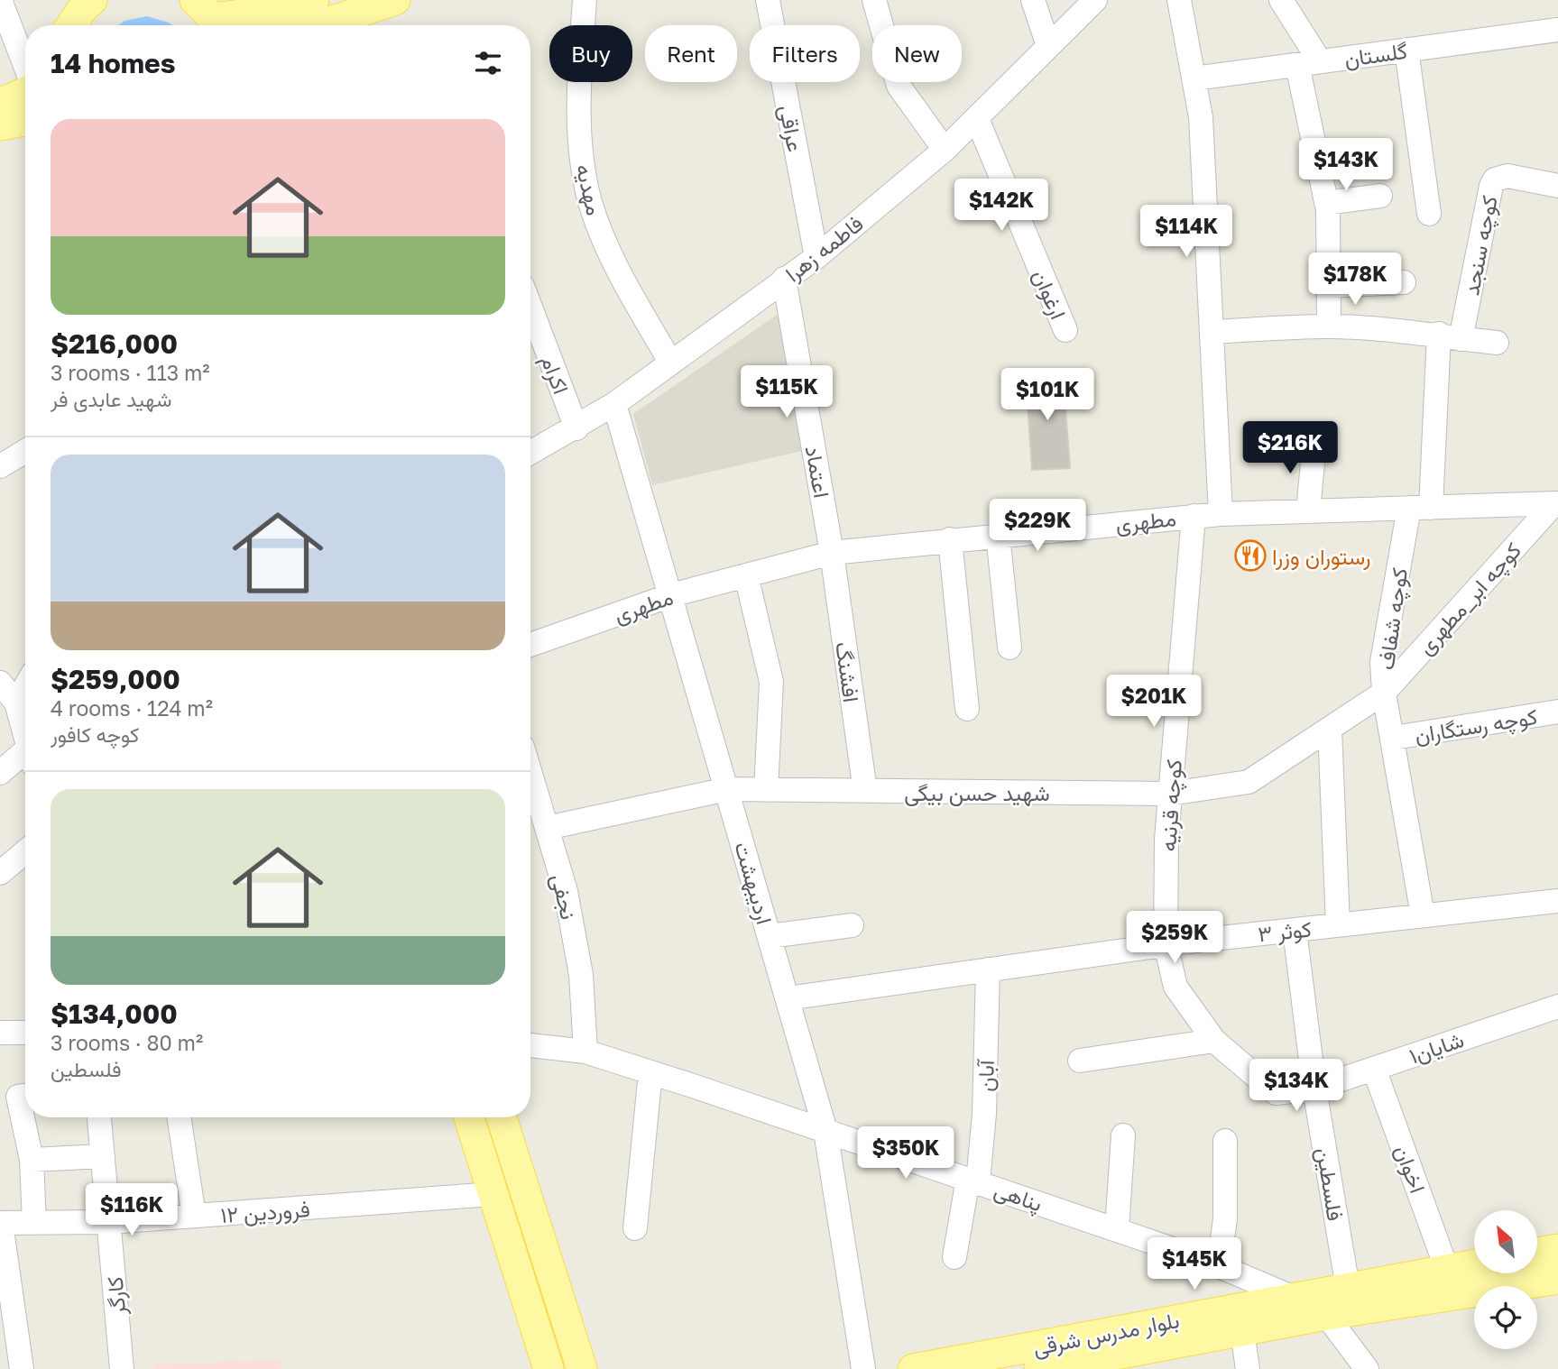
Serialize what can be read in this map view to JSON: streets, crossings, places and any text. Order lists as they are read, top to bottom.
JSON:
{
  "streets": {
    "main road": ["بلوار مدرس شرقی"],
    "street": [
      "گلستان",
      "عراقی",
      "مهدیه",
      "کوچه سنجد",
      "فاطمه زهرا",
      "ارغوان",
      "اکرام",
      "اعتماد",
      "مطهری",
      "کوچه ابر_مطهری",
      "کوچه شفاف",
      "افشنگ",
      "کوچه رستگاران",
      "شهید حسن بیگی",
      "کوچه قرنیه",
      "اردیبهشت",
      "نجفی",
      "کوثر ۳",
      "شایان۱",
      "آبان",
      "اخوان",
      "فلسطین",
      "پناهی",
      "۱۲ فروردین",
      "کارگر"
    ]
  },
  "crossings": [
    ["عراقی", "فاطمه زهرا"],
    ["مهدیه", "فاطمه زهرا"],
    ["کوچه سنجد", "مطهری"],
    ["کوچه سنجد", "کوچه شفاف"],
    ["فاطمه زهرا", "ارغوان"],
    ["فاطمه زهرا", "اکرام"],
    ["فاطمه زهرا", "اعتماد"],
    ["فاطمه زهرا", "اردیبهشت"],
    ["اعتماد", "مطهری"],
    ["اعتماد", "افشنگ"],
    ["مطهری", "کوچه ابر_مطهری"],
    ["مطهری", "کوچه شفاف"],
    ["مطهری", "افشنگ"],
    ["مطهری", "کوچه قرنیه"],
    ["مطهری", "اردیبهشت"],
    ["کوچه ابر_مطهری", "کوچه شفاف"],
    ["کوچه ابر_مطهری", "شهید حسن بیگی"],
    ["کوچه شفاف", "کوچه رستگاران"],
    ["کوچه شفاف", "شهید حسن بیگی"],
    ["کوچه شفاف", "کوثر ۳"],
    ["افشنگ", "شهید حسن بیگی"],
    ["شهید حسن بیگی", "کوچه قرنیه"],
    ["شهید حسن بیگی", "اردیبهشت"],
    ["شهید حسن بیگی", "نجفی"],
    ["کوچه قرنیه", "کوثر ۳"],
    ["کوچه قرنیه", "شایان۱"],
    ["اردیبهشت", "کوثر ۳"],
    ["اردیبهشت", "پناهی"],
    ["نجفی", "پناهی"],
    ["کوثر ۳", "آبان"],
    ["کوثر ۳", "فلسطین"],
    ["شایان۱", "اخوان"],
    ["شایان۱", "فلسطین"],
    ["آبان", "پناهی"],
    ["اخوان", "بلوار مدرس شرقی"],
    ["فلسطین", "بلوار مدرس شرقی"],
    ["پناهی", "بلوار مدرس شرقی"],
    ["۱۲ فروردین", "کارگر"]
  ],
  "places": {
    "restaurant": ["رستوران وزرا"]
  },
  "north": "top left",
  "page": {
    "chip": [
      "Buy",
      "Rent",
      "Filters",
      "New"
    ],
    "heading": "14 homes",
    "list": [
      {
        "name": "$216,000",
        "note": "3 rooms · 113 m² · شهید عابدی فر"
      },
      {
        "name": "$259,000",
        "note": "4 rooms · 124 m² · کوچه کافور"
      },
      {
        "name": "$134,000",
        "note": "3 rooms · 80 m² · فلسطین"
      }
    ],
    "price": [
      "$143K",
      "$142K",
      "$114K",
      "$178K",
      "$115K",
      "$101K",
      "$216K",
      "$229K",
      "$201K",
      "$259K",
      "$134K",
      "$350K",
      "$116K",
      "$145K"
    ]
  }
}
